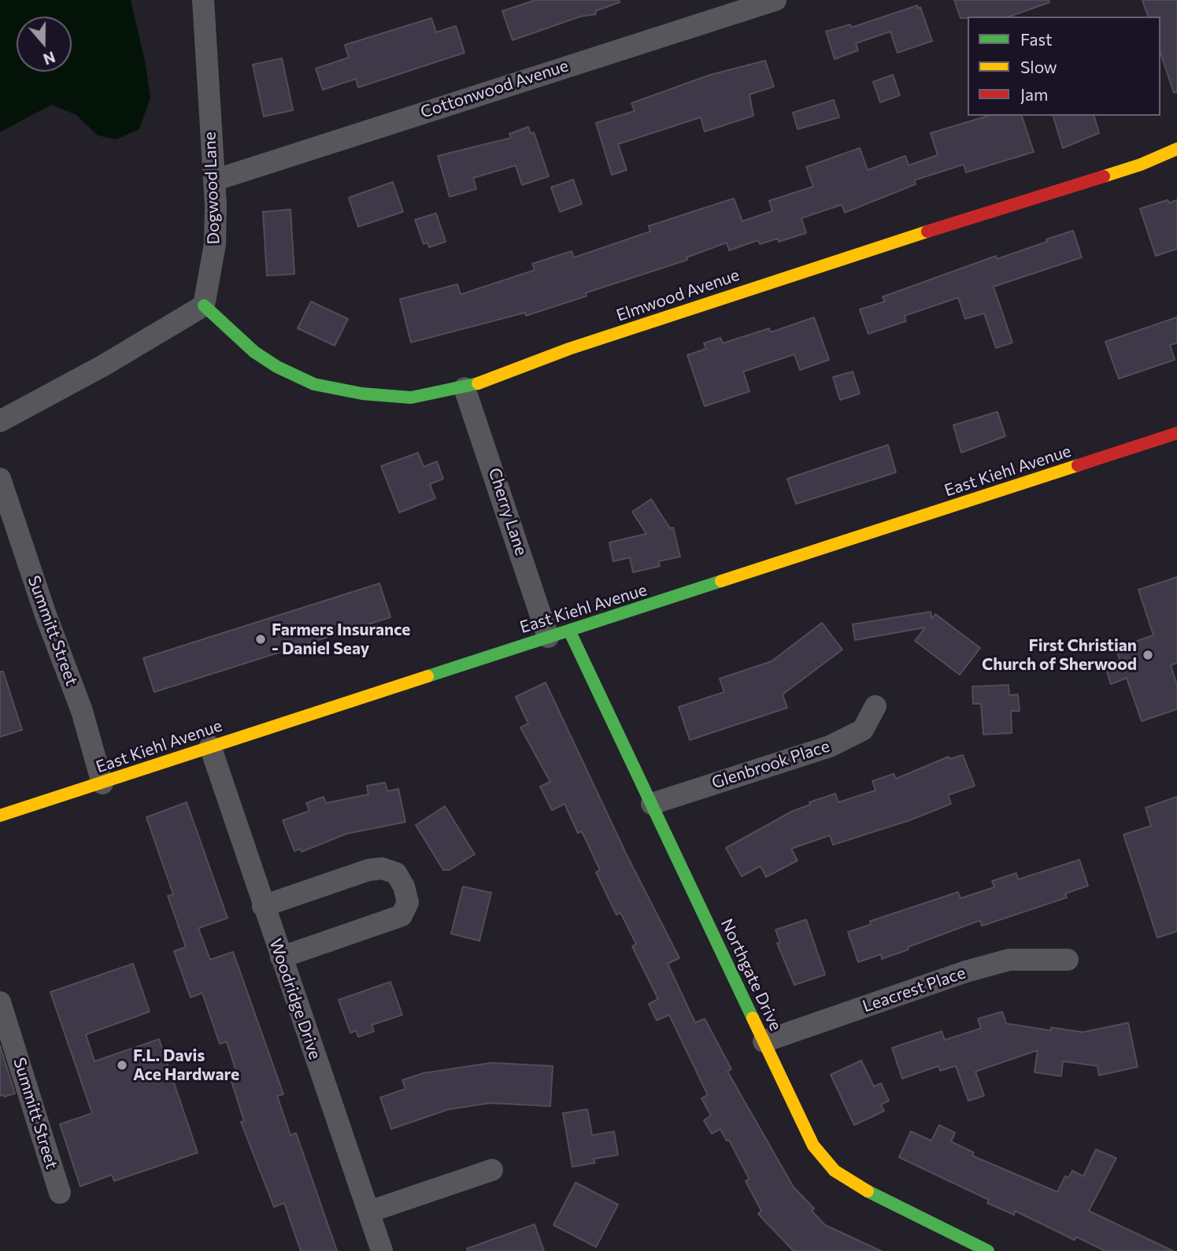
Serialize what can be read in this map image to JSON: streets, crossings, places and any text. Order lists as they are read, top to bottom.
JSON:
{
  "streets": {
    "street": [
      "Cottonwood Avenue",
      "Dogwood Lane",
      "Elmwood Avenue",
      "East Kiehl Avenue",
      "Cherry Lane",
      "Summitt Street",
      "Glenbrook Place",
      "Northgate Drive",
      "Leacrest Place",
      "Woodridge Drive"
    ]
  },
  "crossings": [
    ["Cottonwood Avenue", "Dogwood Lane"],
    ["Dogwood Lane", "Elmwood Avenue"],
    ["Elmwood Avenue", "Cherry Lane"],
    ["East Kiehl Avenue", "Cherry Lane"],
    ["East Kiehl Avenue", "Summitt Street"],
    ["East Kiehl Avenue", "Northgate Drive"],
    ["East Kiehl Avenue", "Woodridge Drive"],
    ["Glenbrook Place", "Northgate Drive"],
    ["Northgate Drive", "Leacrest Place"]
  ],
  "places": ["Farmers Insurance - Daniel Seay", "First Christian Church of Sherwood", "F.L. Davis Ace Hardware"],
  "legend": ["Fast", "Slow", "Jam"],
  "north": "bottom"
}
